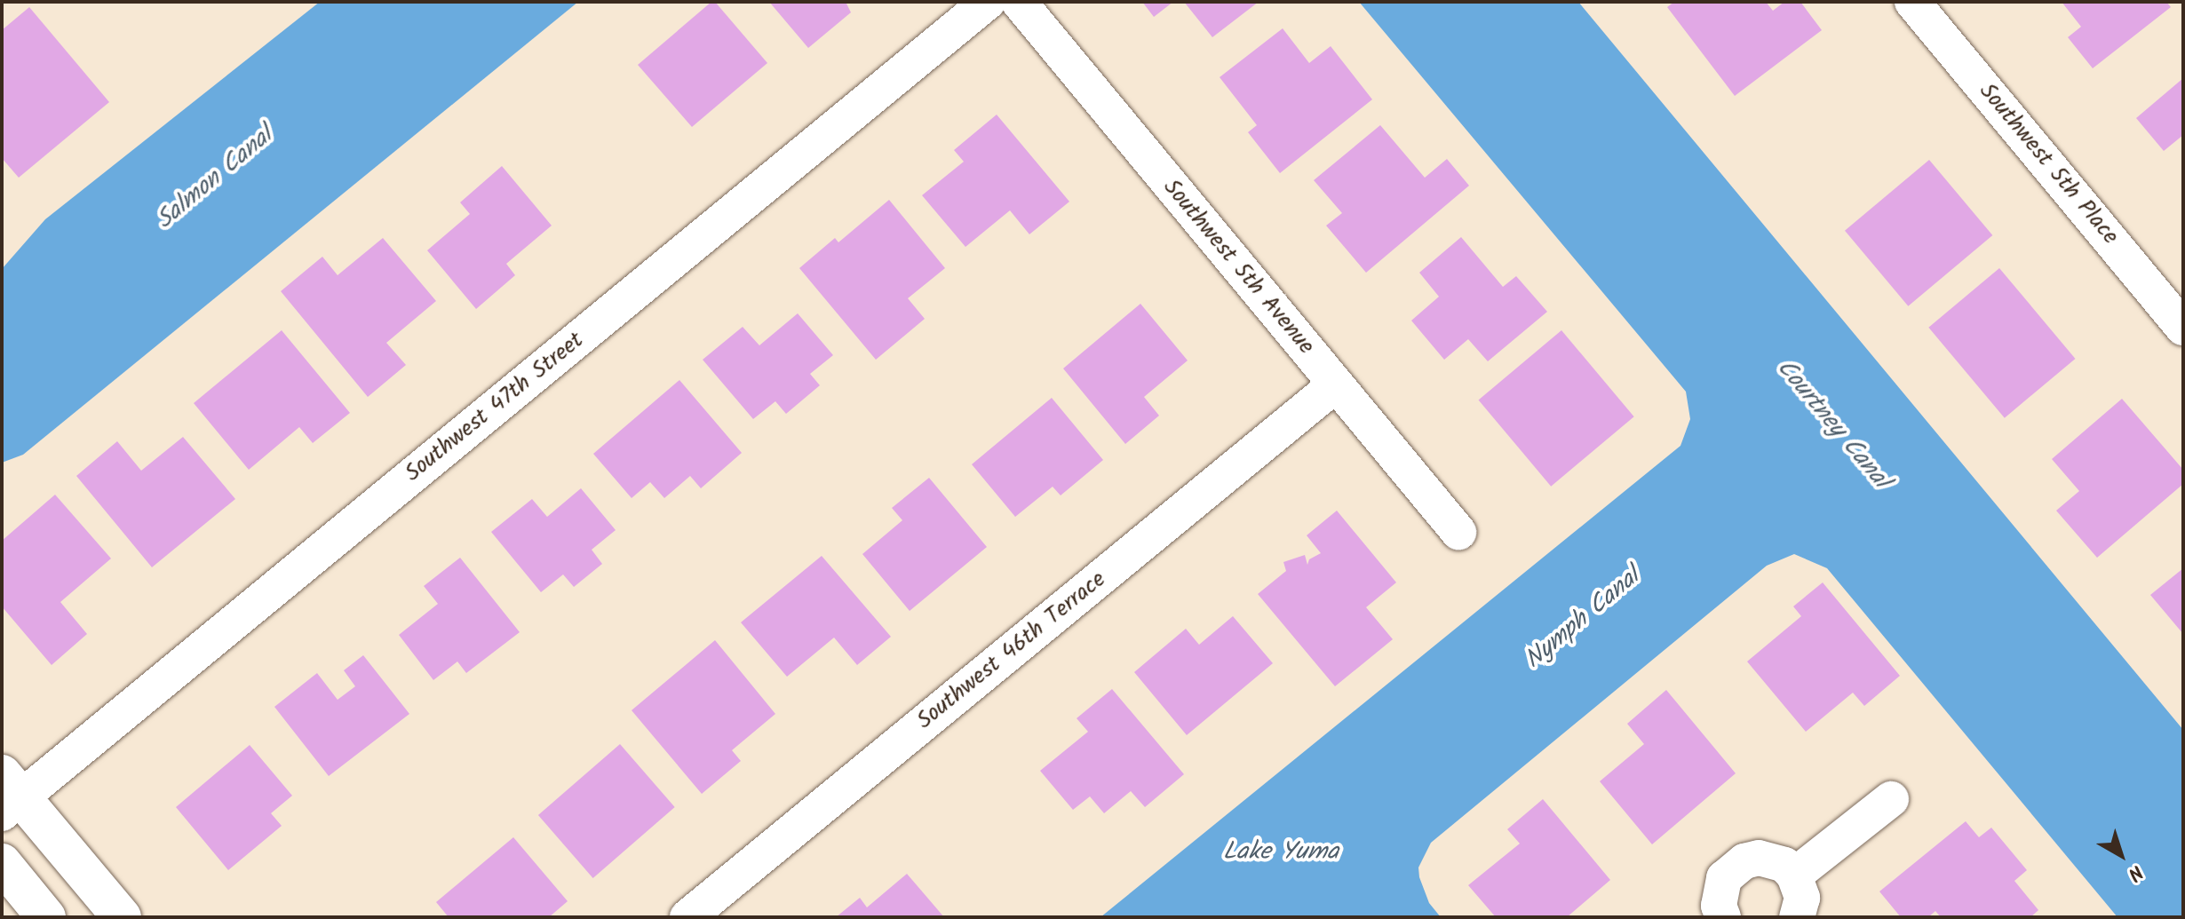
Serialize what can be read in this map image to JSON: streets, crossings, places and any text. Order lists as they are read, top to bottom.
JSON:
{
  "streets": {
    "street": [
      "Southwest 5th Place",
      "Southwest 5th Avenue",
      "Southwest 47th Street",
      "Southwest 46th Terrace"
    ]
  },
  "crossings": [
    ["Southwest 5th Avenue", "Southwest 46th Terrace"]
  ],
  "water": [
    "Salmon Canal",
    "Courtney Canal",
    "Nymph Canal",
    "Lake Yuma"
  ],
  "north": "bottom right"
}
